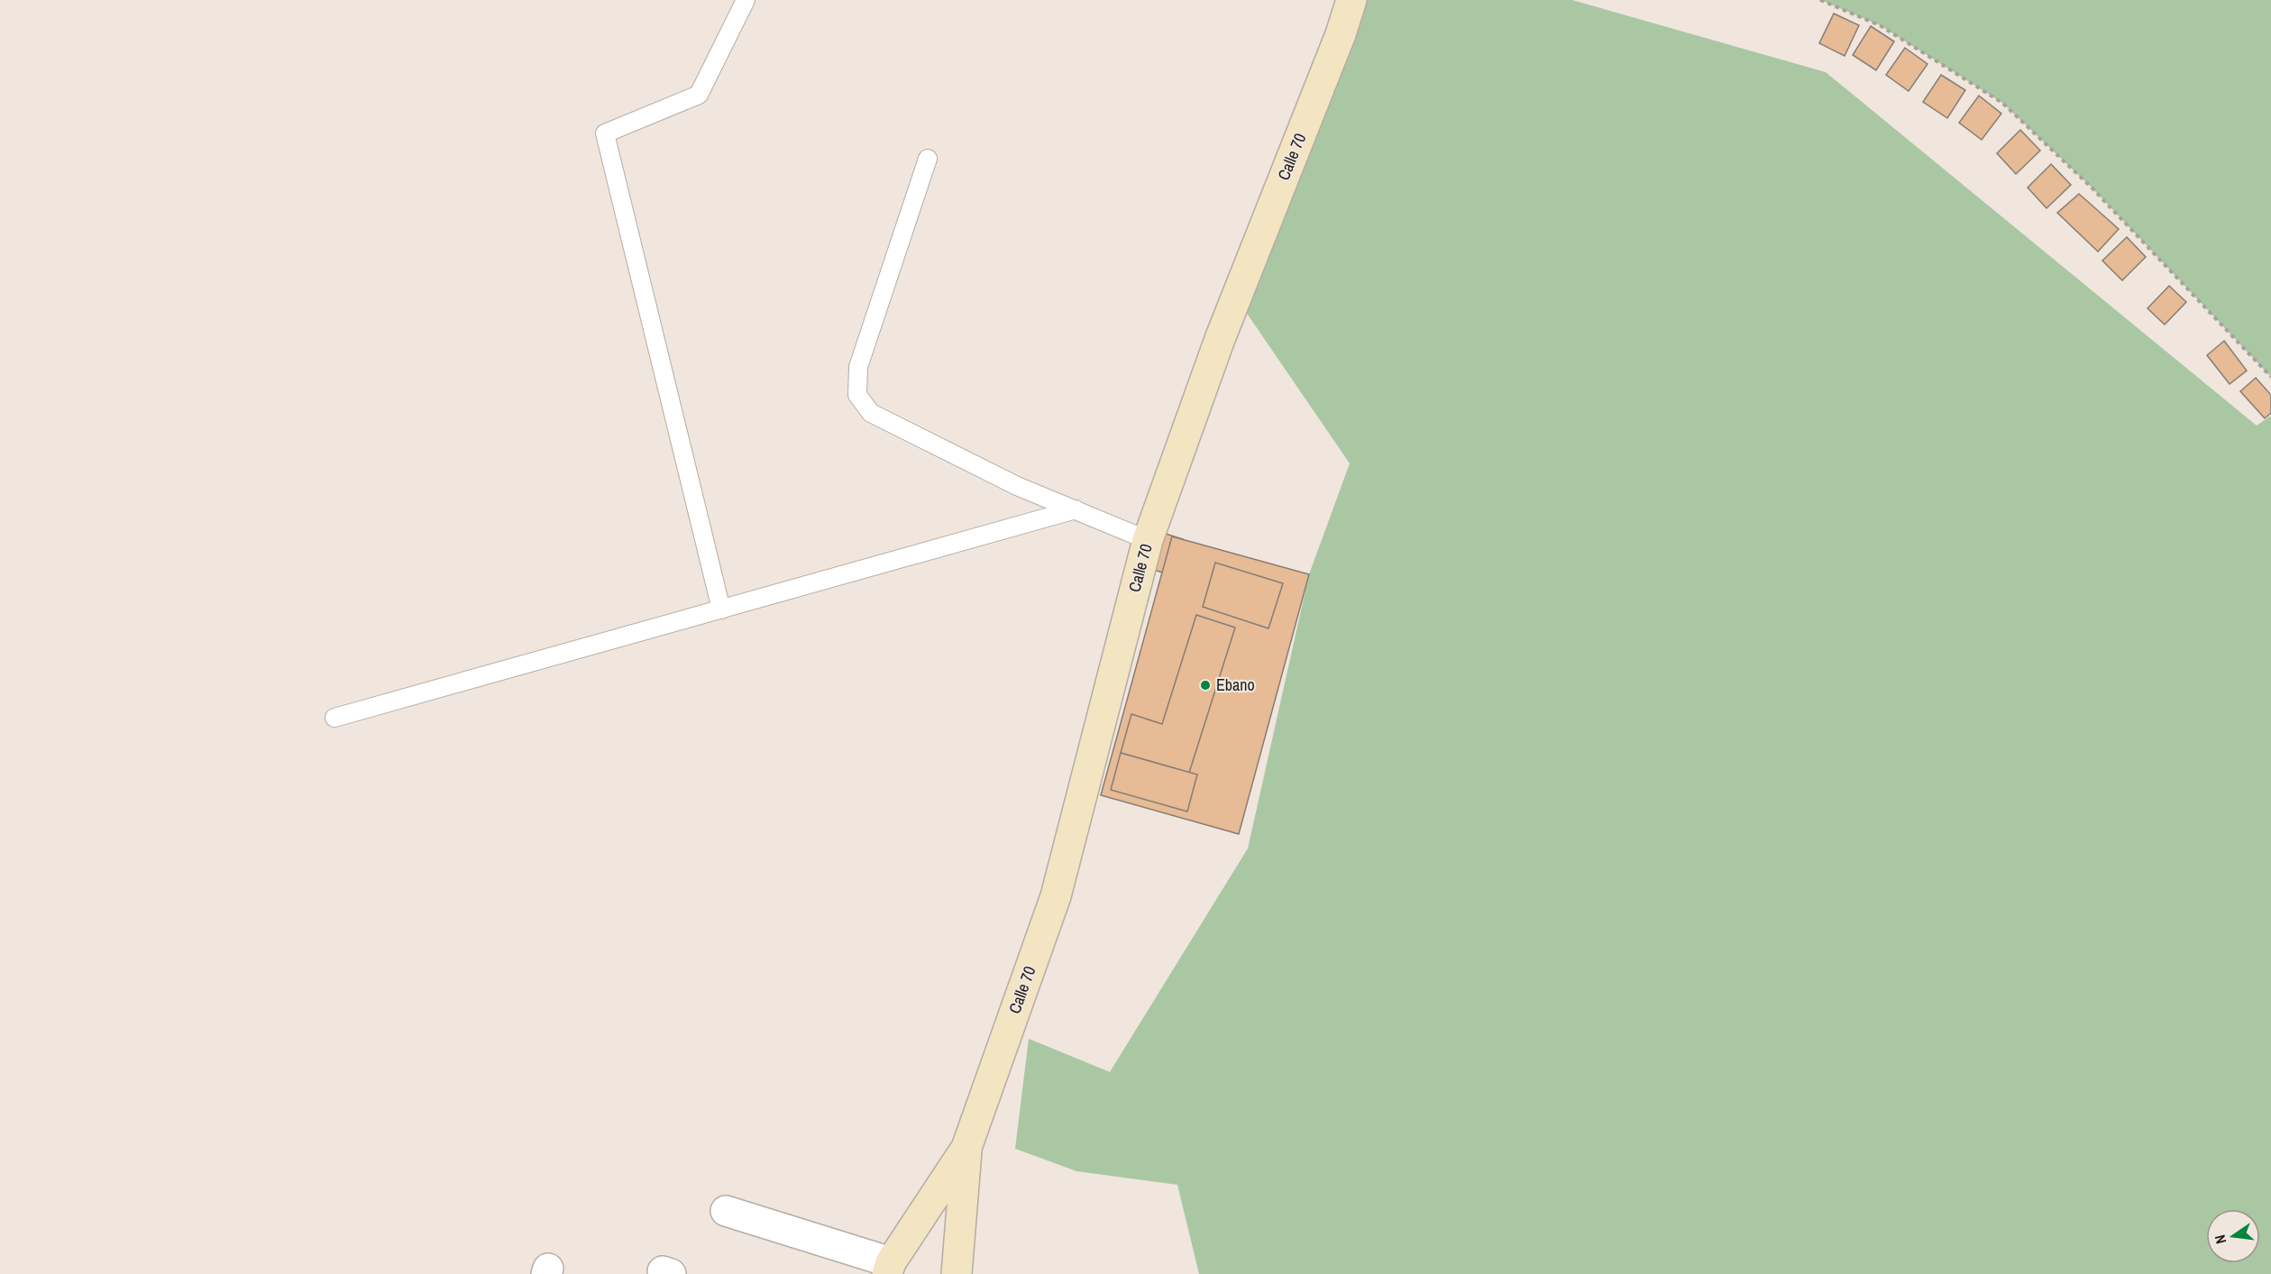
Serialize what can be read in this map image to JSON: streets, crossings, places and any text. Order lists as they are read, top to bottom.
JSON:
{
  "streets": {
    "main road": ["Calle 70"]
  },
  "places": ["Ebano"],
  "north": "left"
}
